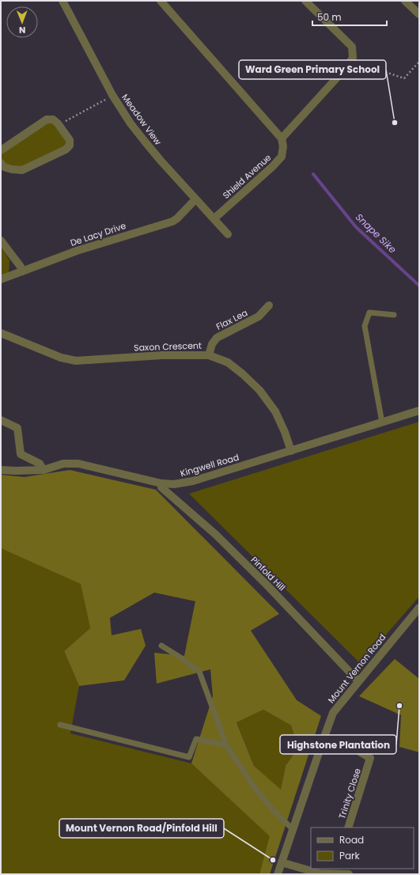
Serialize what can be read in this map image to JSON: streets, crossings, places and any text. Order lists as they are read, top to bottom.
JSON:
{
  "streets": {
    "street": [
      "Meadow View",
      "Shield Avenue",
      "De Lacy Drive",
      "Flax Lea",
      "Saxon Crescent",
      "Kingwell Road",
      "Pinfold Hill",
      "Mount Vernon Road",
      "Trinity Close"
    ]
  },
  "crossings": [
    ["Meadow View", "Shield Avenue"],
    ["Meadow View", "De Lacy Drive"],
    ["Flax Lea", "Saxon Crescent"],
    ["Saxon Crescent", "Kingwell Road"],
    ["Kingwell Road", "Pinfold Hill"],
    ["Pinfold Hill", "Mount Vernon Road"]
  ],
  "water": ["Snape Sike"],
  "places": ["Ward Green Primary School", "Highstone Plantation", "Mount Vernon Road/Pinfold Hill"],
  "legend": ["Road", "Park"],
  "scale_bar": "50 m",
  "north": "bottom"
}
